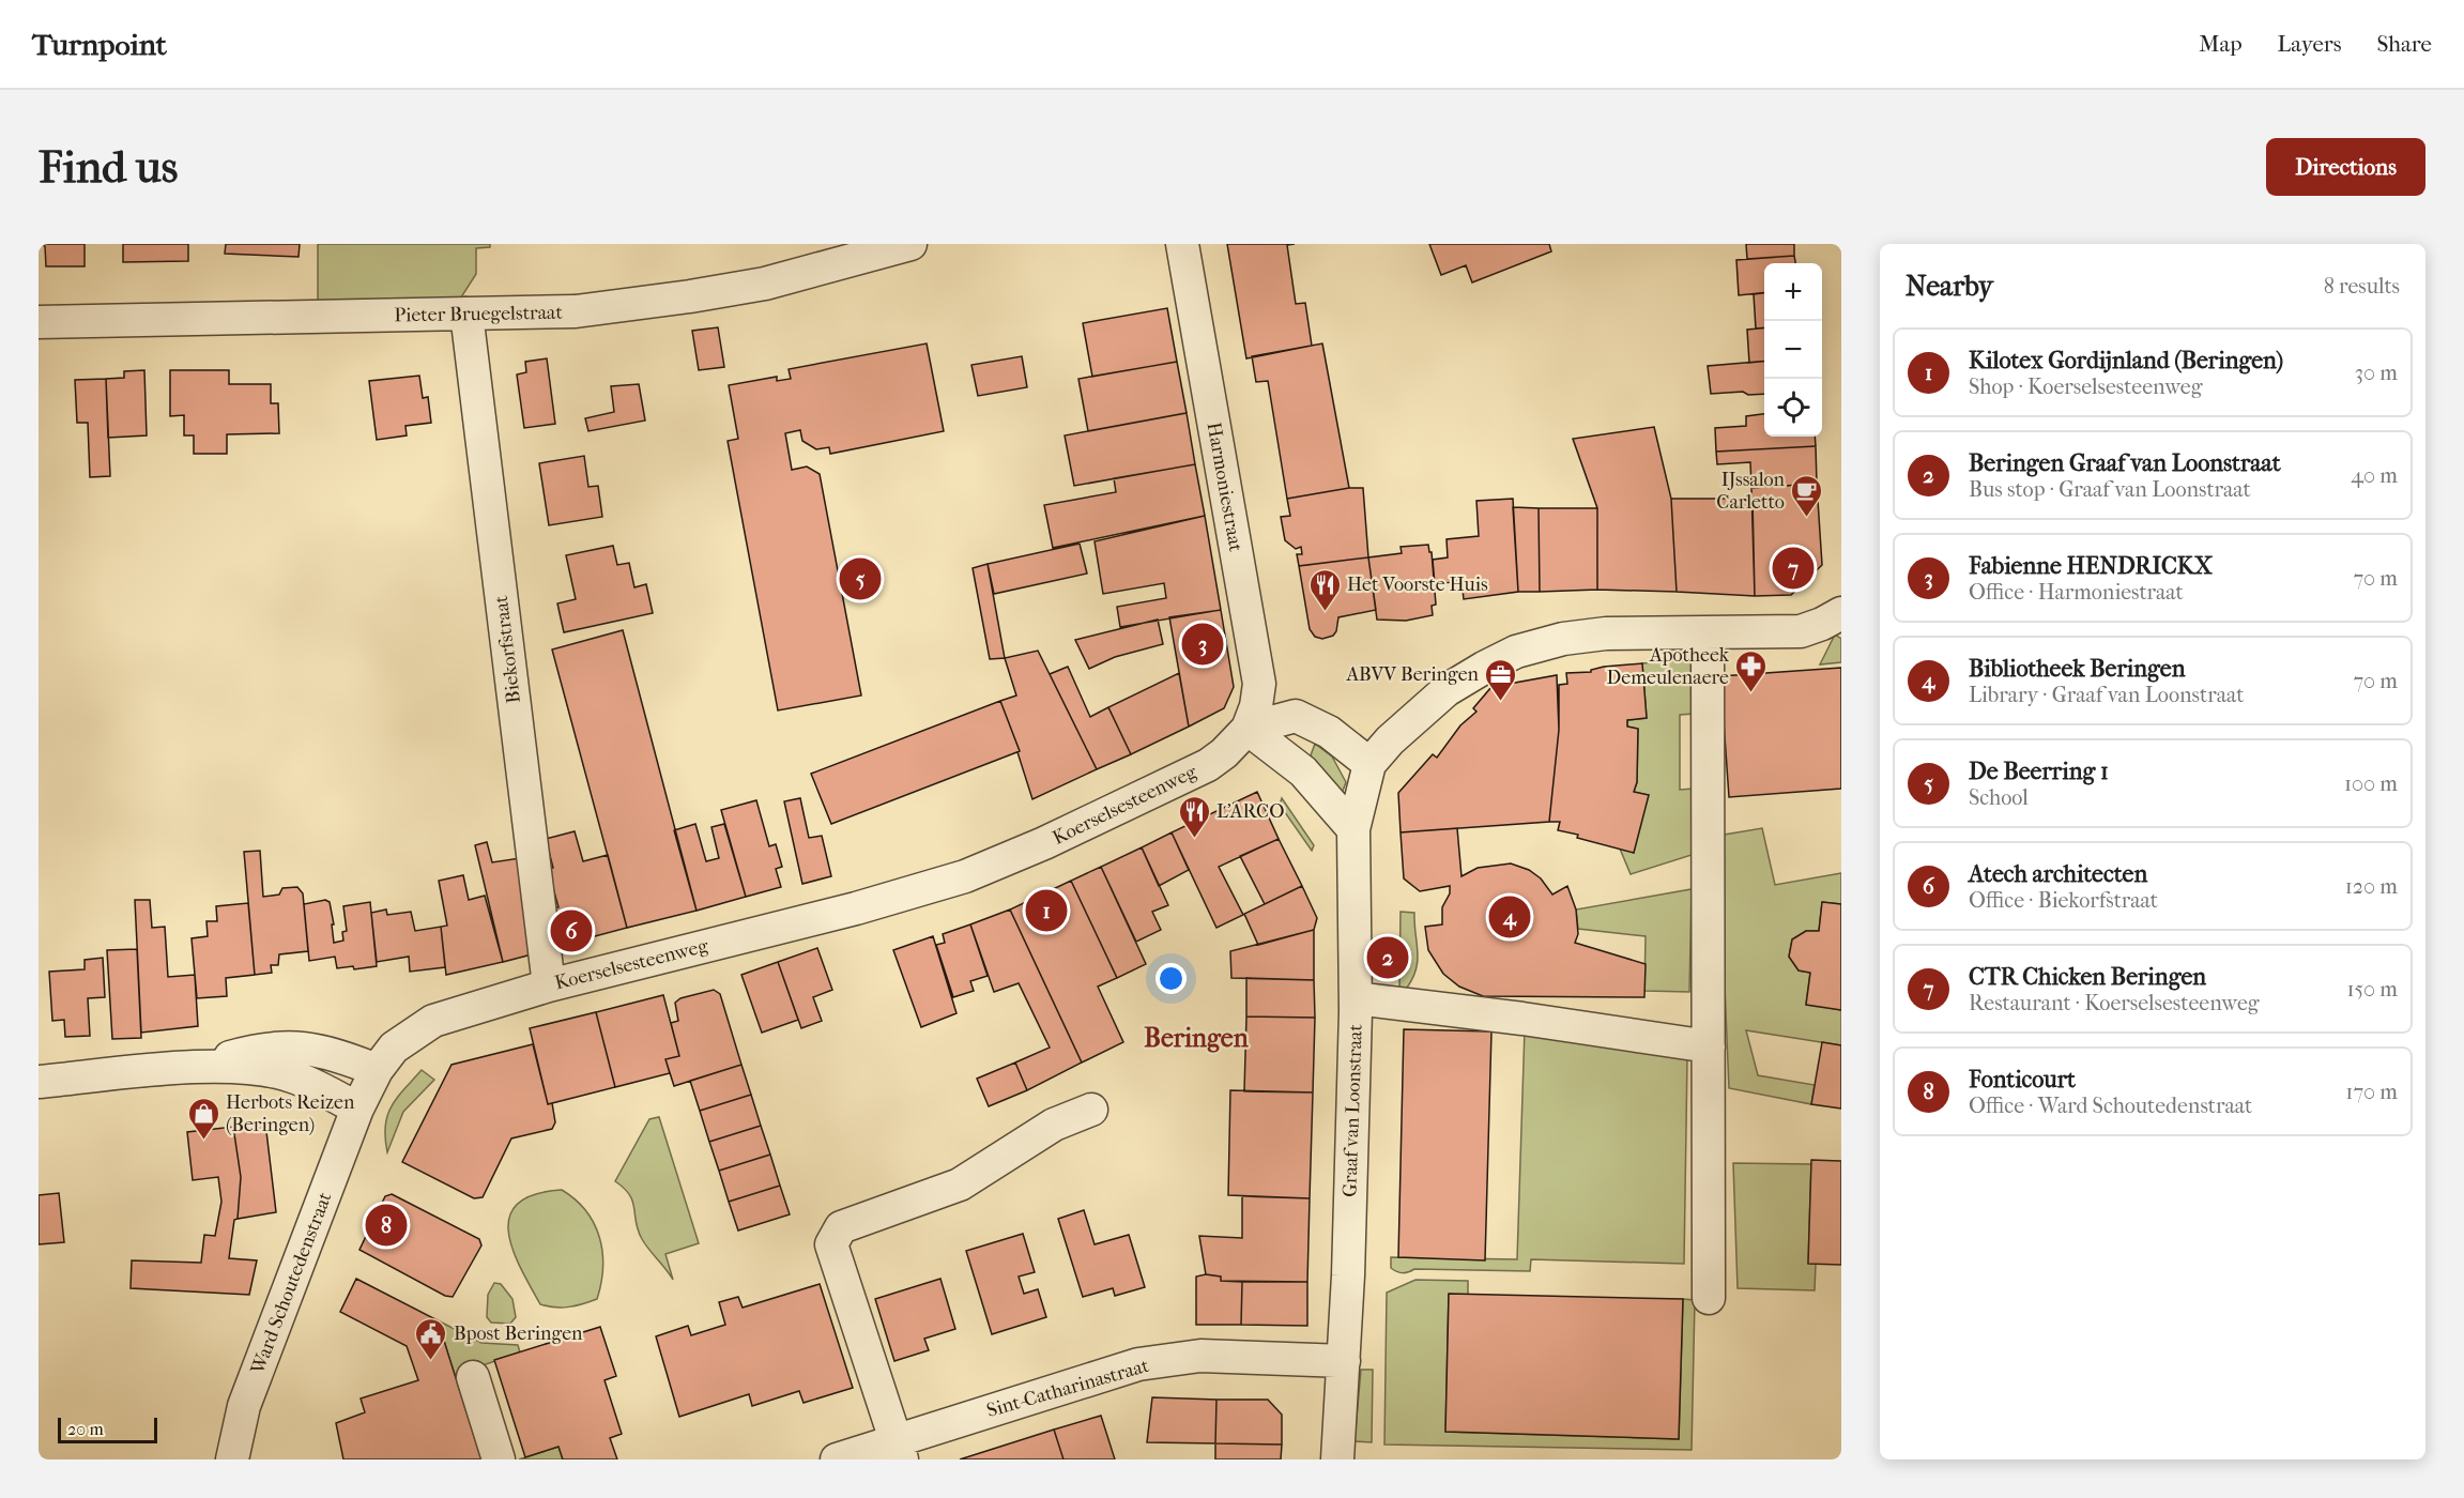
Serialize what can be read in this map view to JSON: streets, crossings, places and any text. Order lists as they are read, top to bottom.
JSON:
{
  "streets": {
    "street": [
      "Pieter Bruegelstraat",
      "Harmoniestraat",
      "Biekorfstraat",
      "Koerselsesteenweg",
      "Graaf van Loonstraat",
      "Ward Schoutedenstraat",
      "Sint-Catharinastraat"
    ]
  },
  "crossings": [
    ["Pieter Bruegelstraat", "Biekorfstraat"],
    ["Harmoniestraat", "Koerselsesteenweg"],
    ["Biekorfstraat", "Koerselsesteenweg"],
    ["Koerselsesteenweg", "Ward Schoutedenstraat"],
    ["Graaf van Loonstraat", "Sint-Catharinastraat"]
  ],
  "districts": ["Beringen"],
  "places": {
    "cafe": ["IJssalon Carletto"],
    "restaurant": ["Het Voorste Huis", "L'ARCO"],
    "pharmacy": ["Apotheek Demeulenaere"],
    "office": ["ABVV Beringen"],
    "shop": ["Herbots Reizen (Beringen)"],
    "public building": ["Bpost Beringen"]
  },
  "scale_bar": "20 m",
  "page": {
    "header": "Turnpoint",
    "nav": ["Map", "Layers", "Share"],
    "buttons": "Directions",
    "title": "Find us",
    "heading": ["Nearby", "8 results"],
    "map_buttons": ["+", "−"],
    "list": [
      {
        "mark": "1",
        "name": "Kilotex Gordijnland (Beringen)",
        "note": "Shop · Koerselsesteenweg",
        "value": "30 m"
      },
      {
        "mark": "2",
        "name": "Beringen Graaf van Loonstraat",
        "note": "Bus stop · Graaf van Loonstraat",
        "value": "40 m"
      },
      {
        "mark": "3",
        "name": "Fabienne HENDRICKX",
        "note": "Office · Harmoniestraat",
        "value": "70 m"
      },
      {
        "mark": "4",
        "name": "Bibliotheek Beringen",
        "note": "Library · Graaf van Loonstraat",
        "value": "70 m"
      },
      {
        "mark": "5",
        "name": "De Beerring 1",
        "note": "School",
        "value": "100 m"
      },
      {
        "mark": "6",
        "name": "Atech architecten",
        "note": "Office · Biekorfstraat",
        "value": "120 m"
      },
      {
        "mark": "7",
        "name": "CTR Chicken Beringen",
        "note": "Restaurant · Koerselsesteenweg",
        "value": "150 m"
      },
      {
        "mark": "8",
        "name": "Fonticourt",
        "note": "Office · Ward Schoutedenstraat",
        "value": "170 m"
      }
    ],
    "pins": [
      "7",
      "5",
      "3",
      "1",
      "4",
      "6",
      "2",
      "8"
    ],
    "scale": "20 m"
  }
}
